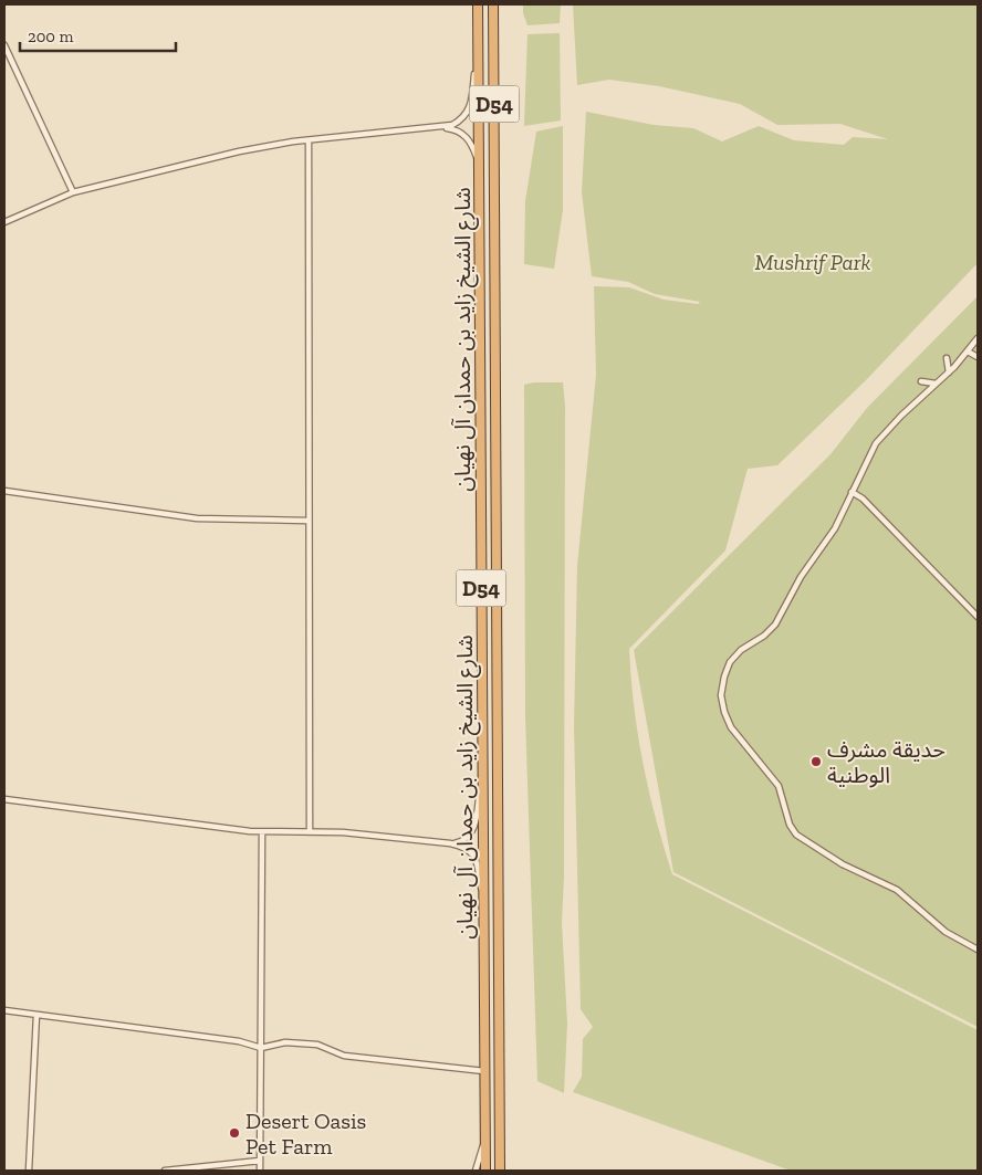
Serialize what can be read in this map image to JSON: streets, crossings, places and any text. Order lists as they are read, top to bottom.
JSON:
{
  "streets": {
    "highway": ["D54", "شارع الشيخ زايد بن حمدان آل نهيان"]
  },
  "parks": ["Mushrif Park"],
  "places": ["حديقة مشرف الوطنية", "Desert Oasis Pet Farm"],
  "scale_bar": "200 m"
}
